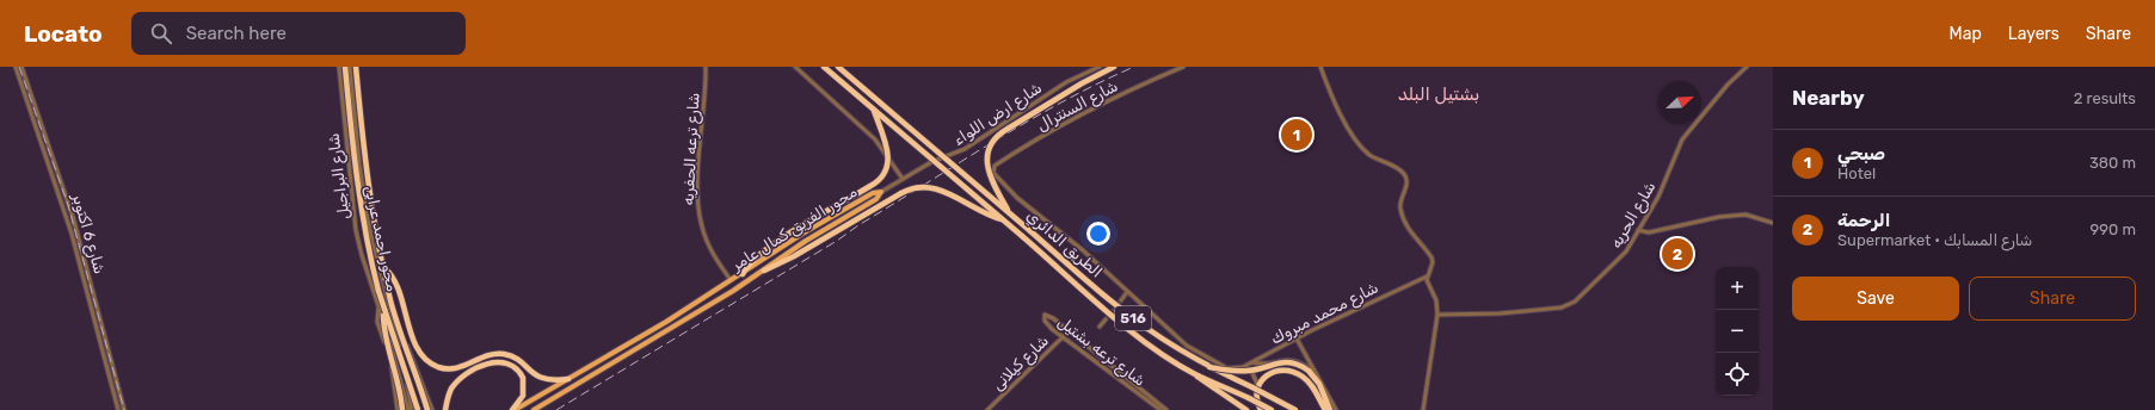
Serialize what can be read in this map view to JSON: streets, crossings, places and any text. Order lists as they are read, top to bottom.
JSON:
{
  "streets": {
    "highway": ["محور احمد عرابى", "الطريق الدائري", "516"],
    "main road": ["محور الفريق كمال عامر"],
    "street": [
      "شارع السنترال",
      "شارع ارض اللواء",
      "شارع ترعه الحفريه",
      "شارع البراجيل",
      "شارع الحريه",
      "شارع 6 اكتوبر",
      "شارع محمد مبروك",
      "شارع ترعه بشتيل",
      "شارع كيلانى"
    ]
  },
  "crossings": [
    ["شارع السنترال", "شارع محمد مبروك"],
    ["شارع ارض اللواء", "محور الفريق كمال عامر"],
    ["شارع ترعه الحفريه", "محور الفريق كمال عامر"],
    ["شارع البراجيل", "محور احمد عرابى"],
    ["شارع ترعه بشتيل", "شارع كيلانى"]
  ],
  "districts": ["بشتيل البلد"],
  "north": "top right",
  "page": {
    "header": "Locato",
    "search": "Search here",
    "nav": ["Map", "Layers", "Share"],
    "heading": ["Nearby", "2 results"],
    "pins": ["1", "2"],
    "list": [
      {
        "mark": "1",
        "name": "صبحي",
        "note": "Hotel",
        "value": "380 m"
      },
      {
        "mark": "2",
        "name": "الرحمة",
        "note": "Supermarket · شارع المسابك",
        "value": "990 m"
      }
    ],
    "buttons": ["Save", "Share"],
    "map_buttons": ["+", "−"]
  }
}
